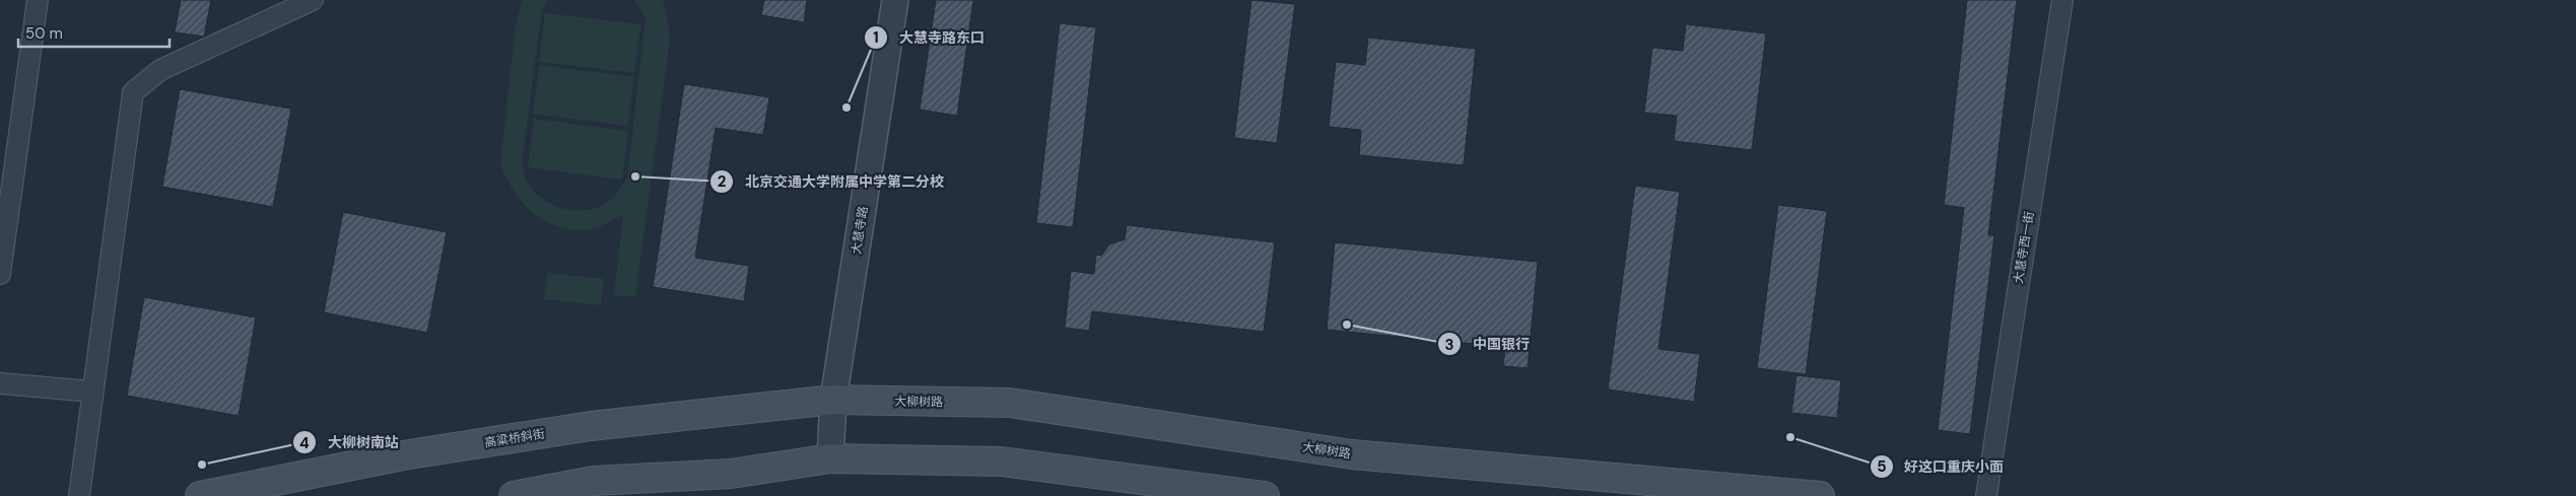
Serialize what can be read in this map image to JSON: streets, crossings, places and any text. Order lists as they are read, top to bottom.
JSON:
{
  "streets": {
    "main road": ["大柳树路", "高粱桥斜街"],
    "street": ["大慧寺路", "大慧寺西一街"]
  },
  "crossings": [
    ["大慧寺路", "大柳树路"],
    ["大慧寺路", "高粱桥斜街"],
    ["大柳树路", "高粱桥斜街"]
  ],
  "places": [
    "大慧寺路东口",
    "北京交通大学附属中学第二分校",
    "中国银行",
    "好这口重庆小面",
    "大柳树南站"
  ],
  "scale_bar": "50 m"
}
